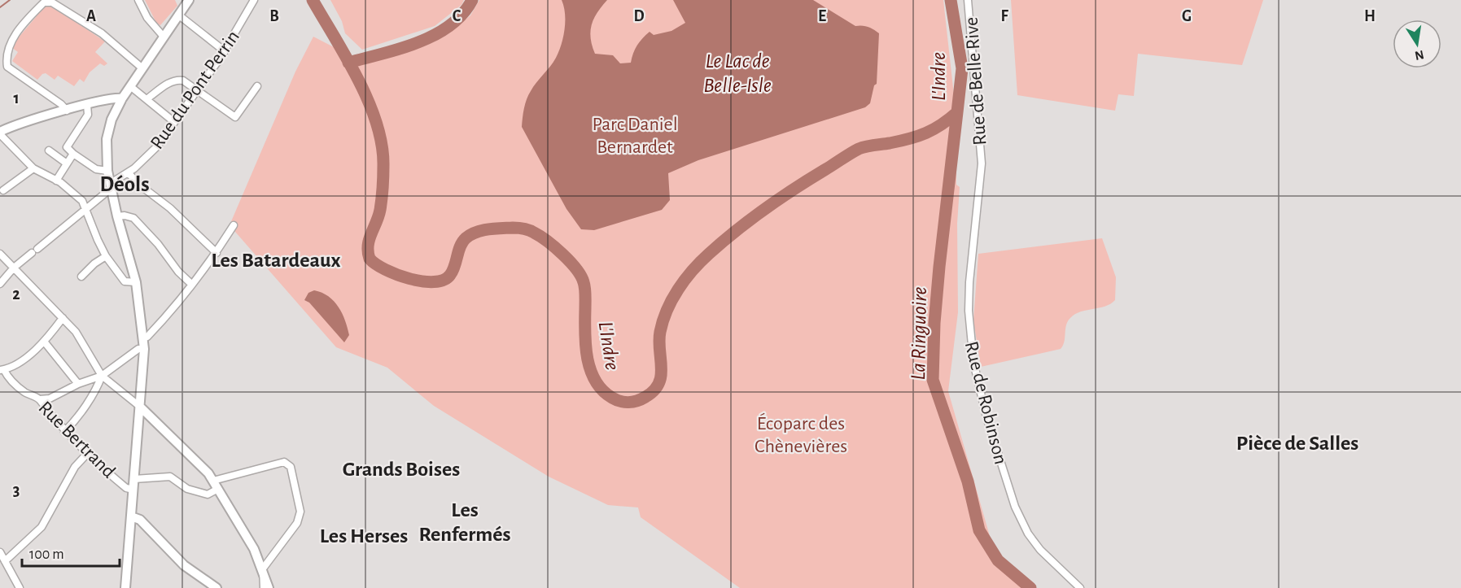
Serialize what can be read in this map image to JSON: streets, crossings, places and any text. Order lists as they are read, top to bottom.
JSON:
{
  "streets": {
    "street": [
      "Rue de Belle Rive",
      "Rue du Pont Perrin",
      "Rue de Robinson",
      "Rue Bertrand"
    ]
  },
  "crossings": [
    ["Rue de Belle Rive", "Rue de Robinson"]
  ],
  "districts": [
    "Déols",
    "Les Batardeaux",
    "Pièce de Salles",
    "Grands Boises",
    "Les Renfermés",
    "Les Herses"
  ],
  "water": ["Le Lac de Belle-Isle", "L'Indre", "La Ringuoire"],
  "parks": ["Parc Daniel Bernardet", "Écoparc des Chènevières"],
  "scale_bar": "100 m",
  "north": "bottom",
  "grid": {
    "columns": [
      "A",
      "B",
      "C",
      "D",
      "E",
      "F",
      "G",
      "H"
    ],
    "rows": ["1", "2", "3"]
  }
}
